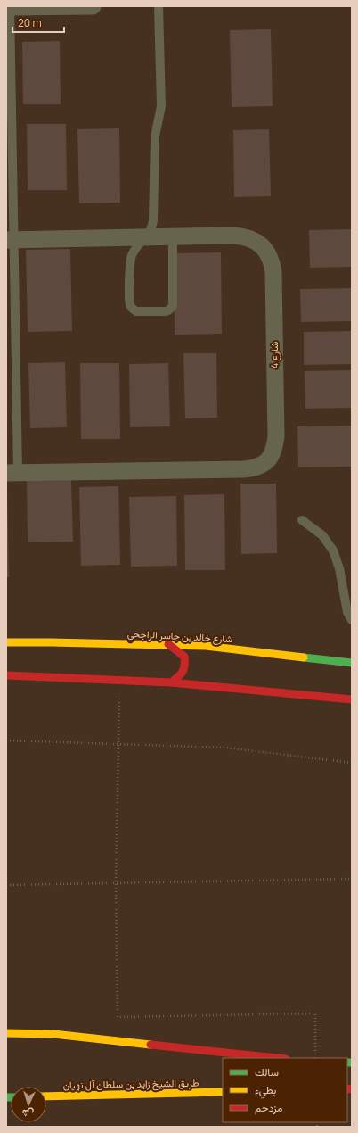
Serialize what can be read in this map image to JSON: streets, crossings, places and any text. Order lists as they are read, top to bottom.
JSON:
{
  "streets": {
    "main road": ["شارع خالد بن جاسر الراجحي", "طريق الشيخ زايد بن سلطان آل نهيان"],
    "street": ["شارع 4"]
  },
  "legend": ["سالك", "بطيء", "مزدحم"],
  "scale_bar": "20 m",
  "north": "bottom"
}
